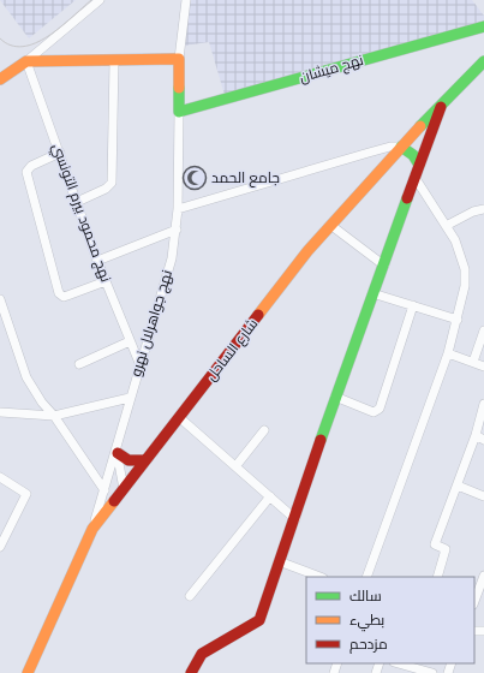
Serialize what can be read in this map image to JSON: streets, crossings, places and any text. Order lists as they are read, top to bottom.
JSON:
{
  "streets": {
    "street": [
      "نهج ميشان",
      "نهج محمود بيرم التونسي",
      "نهج جواهرلال نهرو",
      "شارع الساحل"
    ]
  },
  "crossings": [
    ["نهج ميشان", "نهج جواهرلال نهرو"],
    ["نهج محمود بيرم التونسي", "نهج جواهرلال نهرو"],
    ["نهج جواهرلال نهرو", "شارع الساحل"]
  ],
  "places": {
    "mosque": ["جامع الحمد"]
  },
  "legend": ["سالك", "بطيء", "مزدحم"]
}
